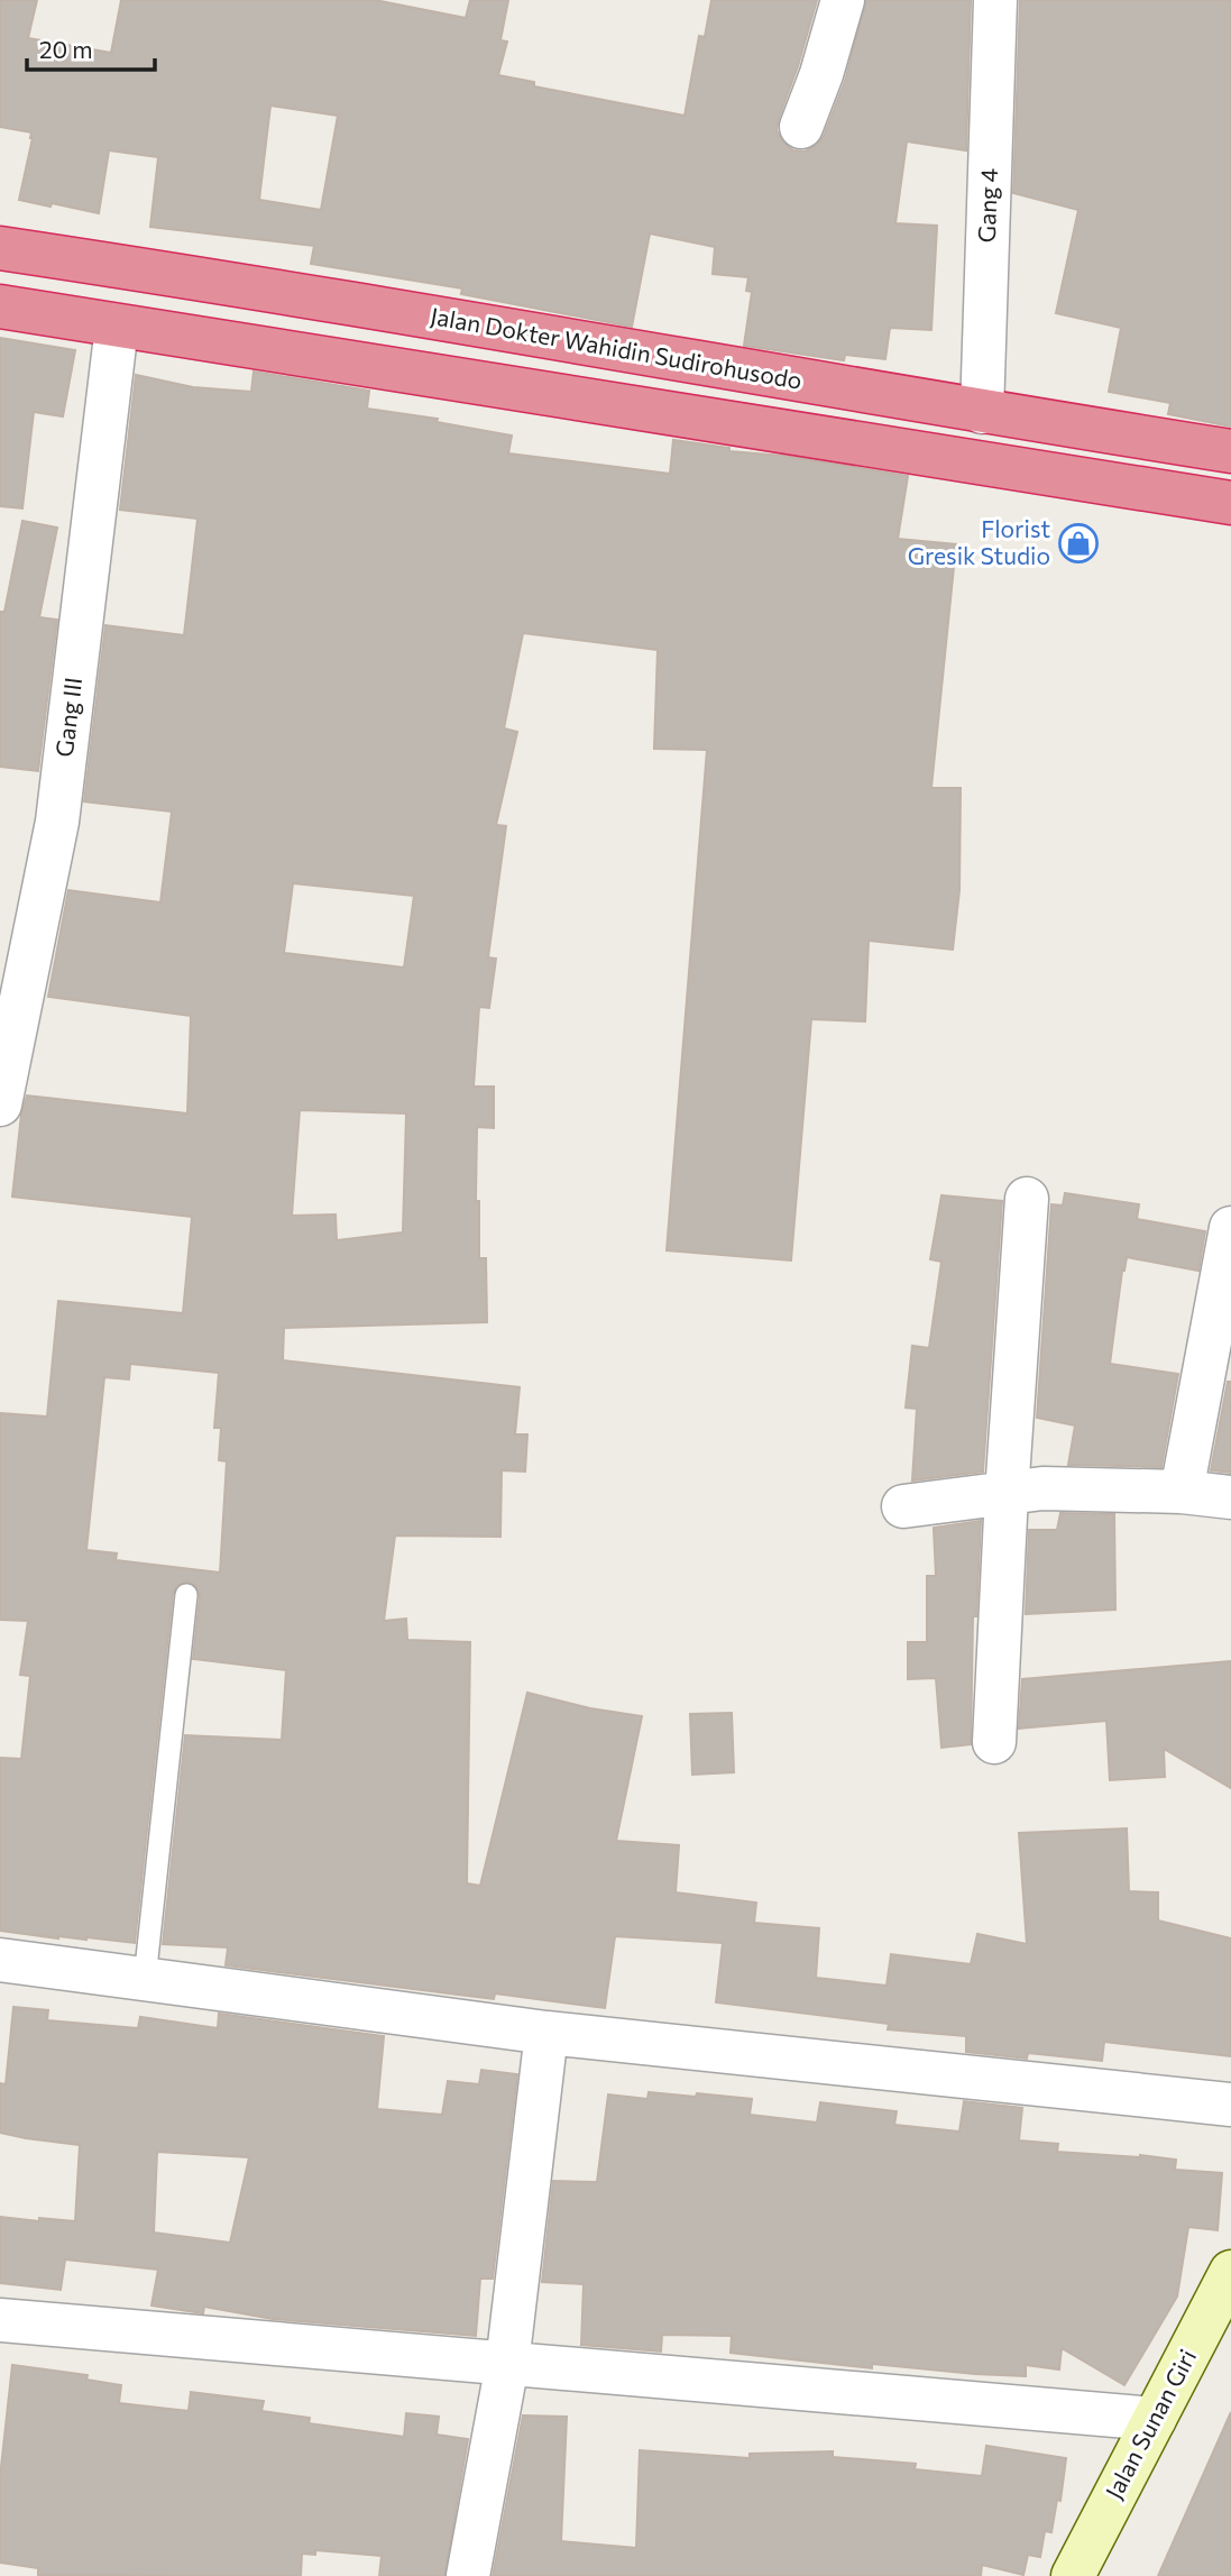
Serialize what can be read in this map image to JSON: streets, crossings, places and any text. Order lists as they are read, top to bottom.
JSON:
{
  "streets": {
    "highway": ["Jalan Dokter Wahidin Sudirohusodo"],
    "main road": ["Jalan Sunan Giri"],
    "street": ["Gang 4", "Gang III"]
  },
  "crossings": [
    ["Gang 4", "Jalan Dokter Wahidin Sudirohusodo"]
  ],
  "places": {
    "shop": ["Florist Gresik Studio"]
  },
  "scale_bar": "20 m"
}
